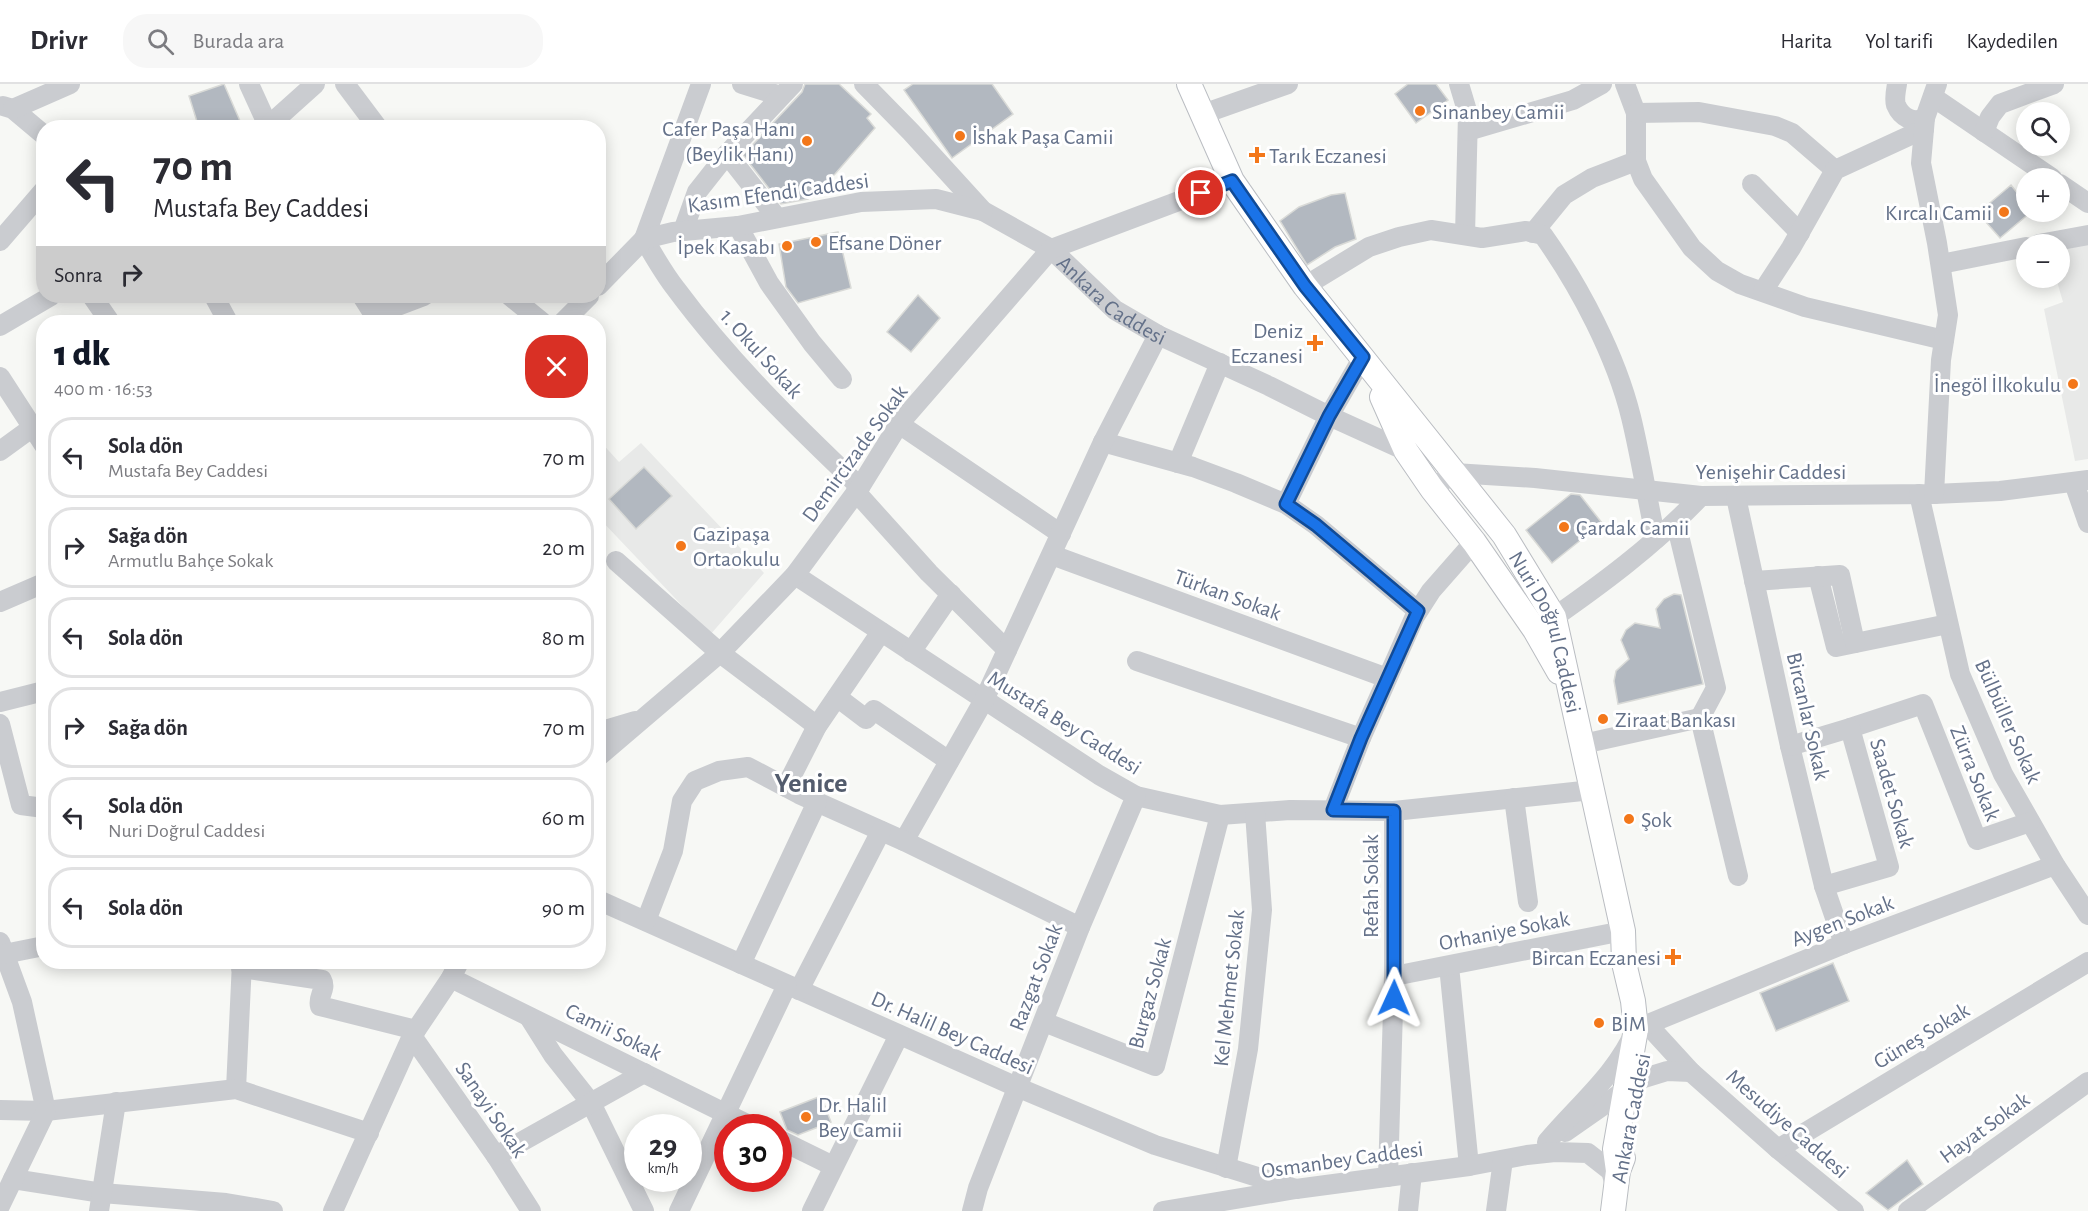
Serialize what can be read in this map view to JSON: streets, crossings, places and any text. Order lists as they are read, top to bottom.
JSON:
{
  "streets": {
    "main road": ["Ankara Caddesi", "Nuri Doğrul Caddesi"],
    "street": [
      "Kasım Efendi Caddesi",
      "1. Okul Sokak",
      "Demircizade Sokak",
      "Yenişehir Caddesi",
      "Türkan Sokak",
      "Bircanlar Sokak",
      "Bülbüller Sokak",
      "Mustafa Bey Caddesi",
      "Zürra Sokak",
      "Saadet Sokak",
      "Refah Sokak",
      "Aygen Sokak",
      "Orhaniye Sokak",
      "Razgat Sokak",
      "Kel Mehmet Sokak",
      "Burgaz Sokak",
      "Camii Sokak",
      "Dr. Halil Bey Caddesi",
      "Güneş Sokak",
      "Sanayi Sokak",
      "Mesudiye Caddesi",
      "Hayat Sokak",
      "Osmanbey Caddesi"
    ]
  },
  "crossings": [
    ["Kasım Efendi Caddesi", "Ankara Caddesi"],
    ["Kasım Efendi Caddesi", "1. Okul Sokak"],
    ["Ankara Caddesi", "Demircizade Sokak"],
    ["Ankara Caddesi", "Nuri Doğrul Caddesi"],
    ["Ankara Caddesi", "Aygen Sokak"],
    ["Ankara Caddesi", "Orhaniye Sokak"],
    ["Ankara Caddesi", "Mesudiye Caddesi"],
    ["1. Okul Sokak", "Demircizade Sokak"],
    ["Demircizade Sokak", "Mustafa Bey Caddesi"],
    ["Yenişehir Caddesi", "Nuri Doğrul Caddesi"],
    ["Yenişehir Caddesi", "Bircanlar Sokak"],
    ["Yenişehir Caddesi", "Bülbüller Sokak"],
    ["Nuri Doğrul Caddesi", "Mustafa Bey Caddesi"],
    ["Nuri Doğrul Caddesi", "Orhaniye Sokak"],
    ["Bircanlar Sokak", "Saadet Sokak"],
    ["Bircanlar Sokak", "Aygen Sokak"],
    ["Bülbüller Sokak", "Zürra Sokak"],
    ["Bülbüller Sokak", "Aygen Sokak"],
    ["Mustafa Bey Caddesi", "Refah Sokak"],
    ["Mustafa Bey Caddesi", "Razgat Sokak"],
    ["Mustafa Bey Caddesi", "Kel Mehmet Sokak"],
    ["Mustafa Bey Caddesi", "Burgaz Sokak"],
    ["Zürra Sokak", "Saadet Sokak"],
    ["Refah Sokak", "Orhaniye Sokak"],
    ["Refah Sokak", "Osmanbey Caddesi"],
    ["Aygen Sokak", "Mesudiye Caddesi"],
    ["Razgat Sokak", "Burgaz Sokak"],
    ["Razgat Sokak", "Dr. Halil Bey Caddesi"],
    ["Kel Mehmet Sokak", "Dr. Halil Bey Caddesi"],
    ["Dr. Halil Bey Caddesi", "Osmanbey Caddesi"],
    ["Güneş Sokak", "Mesudiye Caddesi"]
  ],
  "districts": ["Yenice"],
  "places": {
    "other": [
      "Sinanbey Camii",
      "İshak Paşa Camii",
      "Cafer Paşa Hanı (Beylik Hanı)",
      "Kırcalı Camii",
      "Efsane Döner",
      "İpek Kasabı",
      "İnegöl İlkokulu",
      "Çardak Camii",
      "Gazipaşa Ortaokulu",
      "Ziraat Bankası",
      "Şok",
      "BİM",
      "Dr. Halil Bey Camii"
    ],
    "health": ["Tarık Eczanesi", "Deniz Eczanesi", "Bircan Eczanesi"]
  },
  "page": {
    "header": "Drivr",
    "search": "Burada ara",
    "nav": ["Harita", "Yol tarifi", "Kaydedilen"],
    "map_buttons": ["+", "−"],
    "turn": ["70 m", "Mustafa Bey Caddesi"],
    "then": "Sonra",
    "heading": ["1 dk", "400 m · 16:53"],
    "list": [
      {
        "name": "Sola dön",
        "note": "Mustafa Bey Caddesi",
        "value": "70 m"
      },
      {
        "name": "Sağa dön",
        "note": "Armutlu Bahçe Sokak",
        "value": "20 m"
      },
      {
        "name": "Sola dön",
        "value": "80 m"
      },
      {
        "name": "Sağa dön",
        "value": "70 m"
      },
      {
        "name": "Sola dön",
        "note": "Nuri Doğrul Caddesi",
        "value": "60 m"
      },
      {
        "name": "Sola dön",
        "value": "90 m"
      }
    ],
    "speed": "29 km/h",
    "limit": "30"
  }
}
